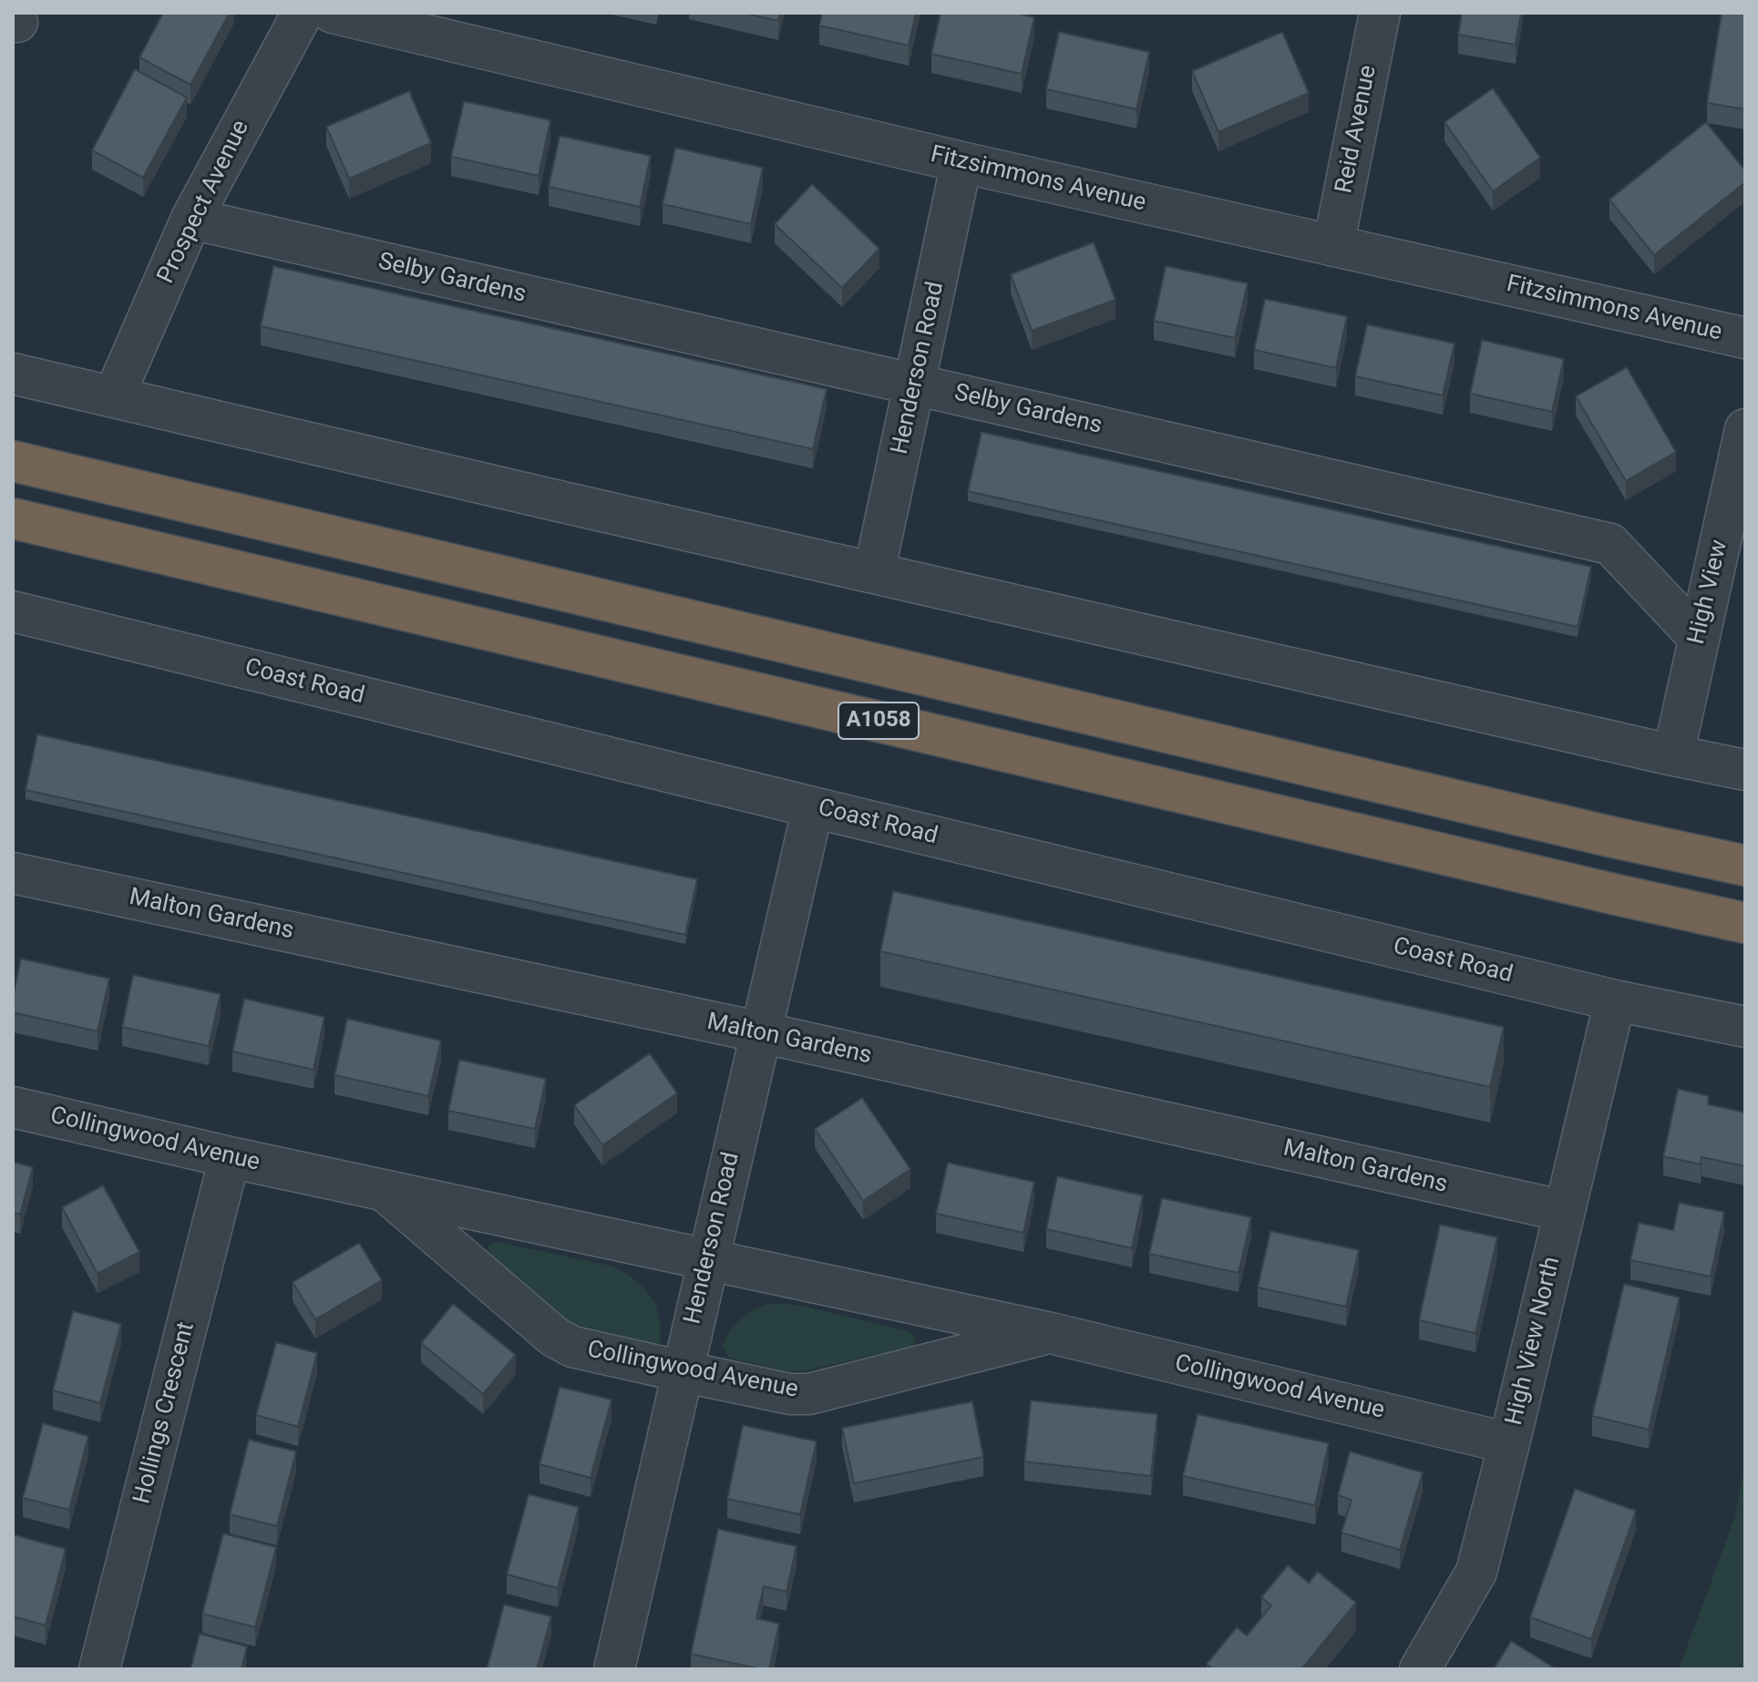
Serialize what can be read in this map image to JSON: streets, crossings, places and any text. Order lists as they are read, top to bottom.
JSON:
{
  "streets": {
    "highway": ["A1058"],
    "street": [
      "Reid Avenue",
      "Fitzsimmons Avenue",
      "Prospect Avenue",
      "Selby Gardens",
      "Henderson Road",
      "High View",
      "Coast Road",
      "Malton Gardens",
      "Collingwood Avenue",
      "High View North",
      "Hollings Crescent"
    ]
  },
  "crossings": [
    ["Reid Avenue", "Fitzsimmons Avenue"],
    ["Fitzsimmons Avenue", "Henderson Road"],
    ["Prospect Avenue", "Selby Gardens"],
    ["Selby Gardens", "Henderson Road"],
    ["Selby Gardens", "High View"],
    ["Henderson Road", "Coast Road"],
    ["Henderson Road", "Malton Gardens"],
    ["Henderson Road", "Collingwood Avenue"],
    ["Coast Road", "High View North"],
    ["Malton Gardens", "High View North"],
    ["Collingwood Avenue", "High View North"],
    ["Collingwood Avenue", "Hollings Crescent"]
  ]
}
